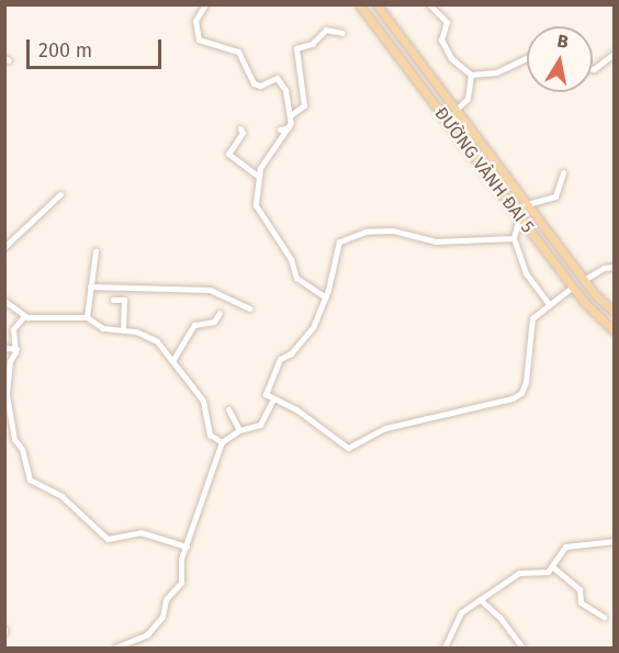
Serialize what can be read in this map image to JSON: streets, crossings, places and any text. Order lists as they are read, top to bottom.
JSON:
{
  "streets": {
    "main road": ["ĐƯỜNG VÀNH ĐAI 5"]
  },
  "scale_bar": "200 m",
  "north": "top"
}
